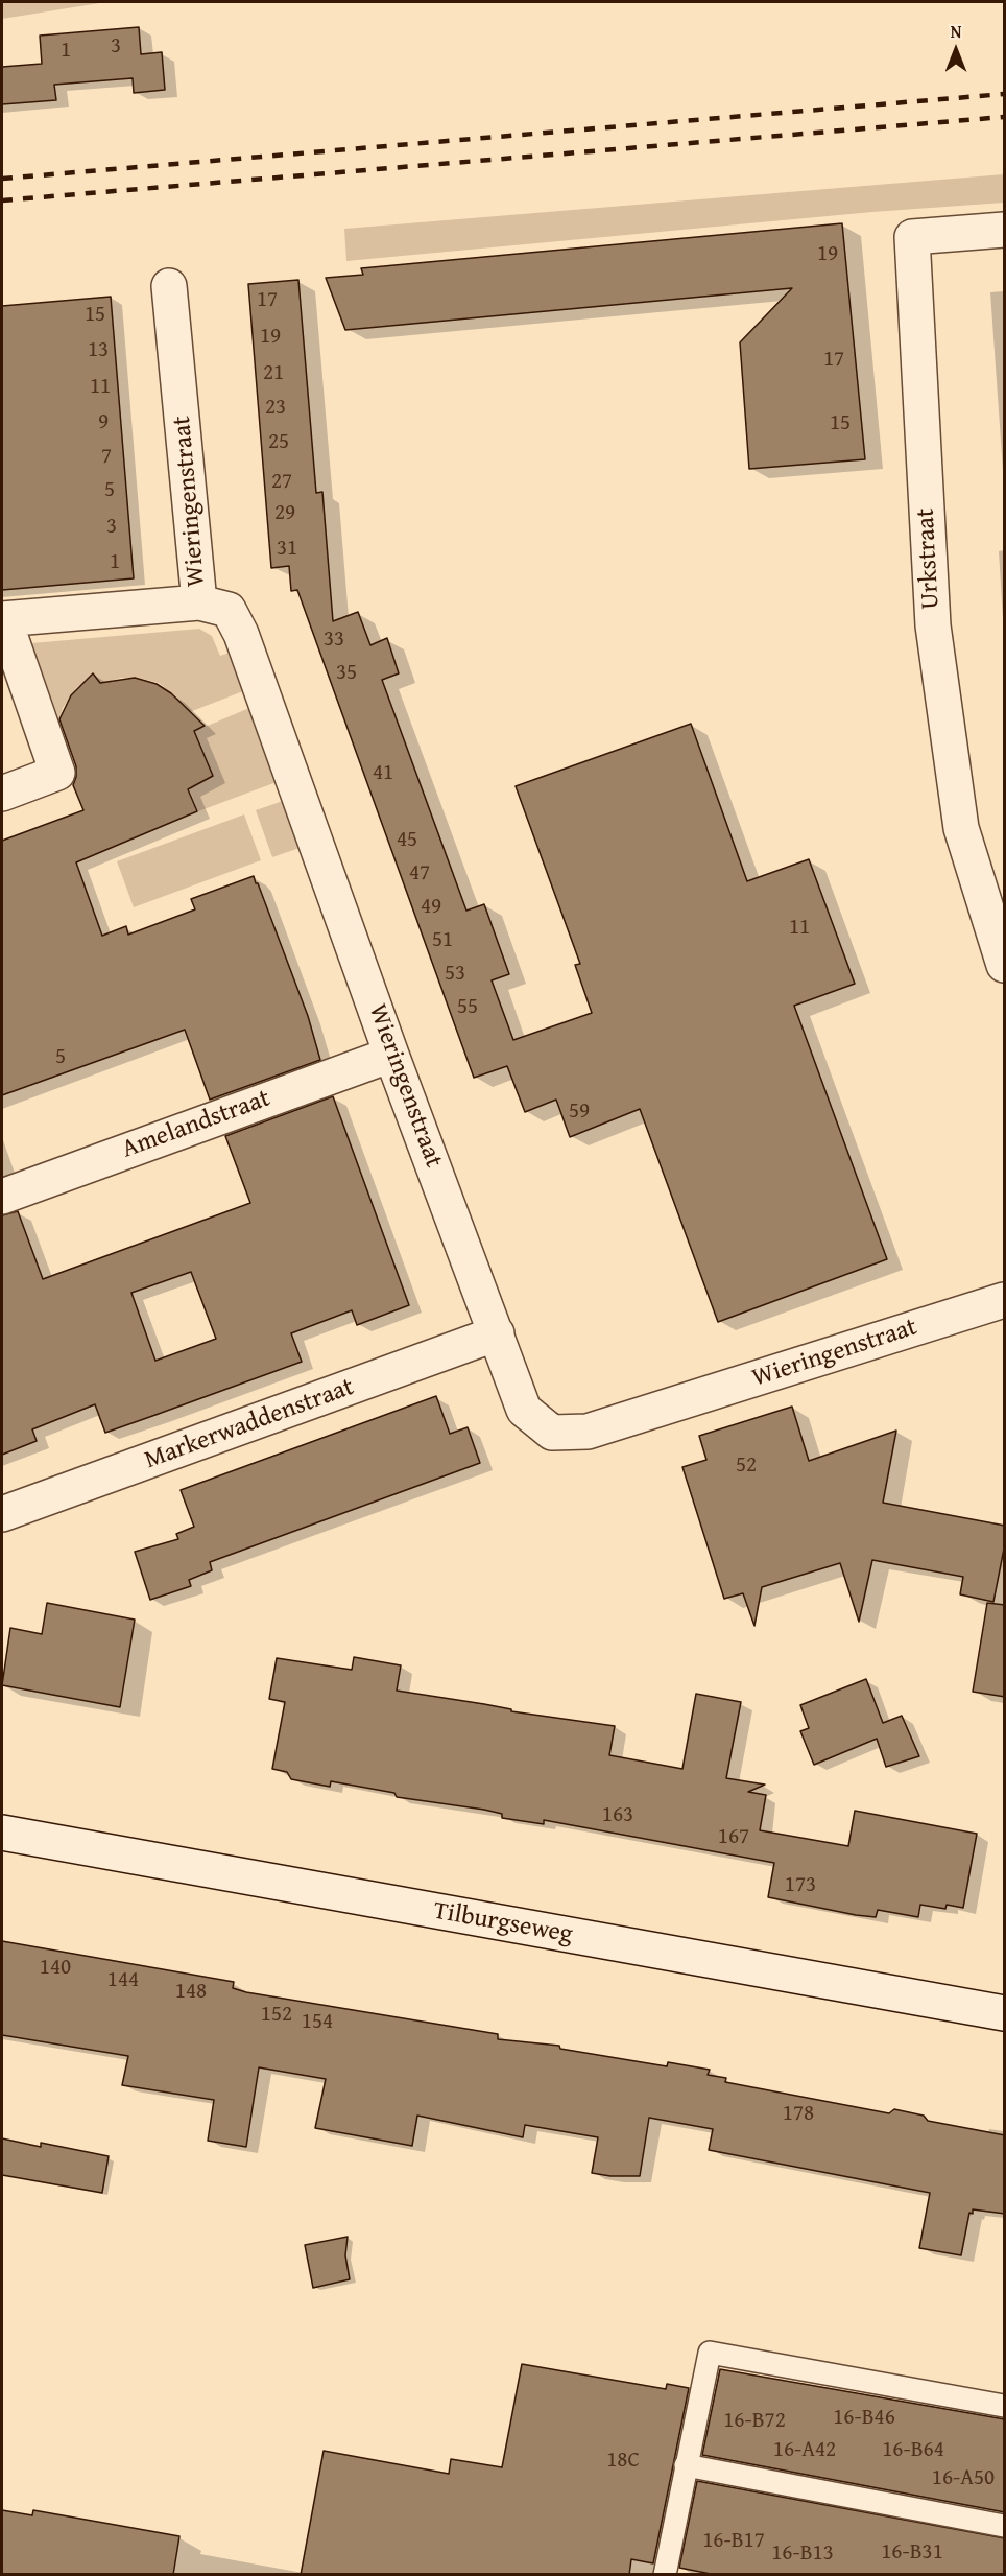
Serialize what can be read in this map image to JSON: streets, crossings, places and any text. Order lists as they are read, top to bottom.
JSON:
{
  "streets": {
    "street": [
      "Wieringenstraat",
      "Urkstraat",
      "Amelandstraat",
      "Markerwaddenstraat",
      "Tilburgseweg"
    ]
  },
  "crossings": [
    ["Wieringenstraat", "Amelandstraat"],
    ["Wieringenstraat", "Markerwaddenstraat"]
  ],
  "house_numbers": [
    "3",
    "1",
    "19",
    "17",
    "15",
    "19",
    "13",
    "17",
    "21",
    "11",
    "23",
    "9",
    "15",
    "25",
    "7",
    "27",
    "5",
    "29",
    "3",
    "31",
    "1",
    "33",
    "35",
    "41",
    "45",
    "47",
    "49",
    "11",
    "51",
    "53",
    "55",
    "5",
    "59",
    "52",
    "163",
    "167",
    "173",
    "140",
    "144",
    "148",
    "152",
    "154",
    "178",
    "16-B46",
    "16-B72",
    "16-A42",
    "16-B64",
    "18C",
    "16-A50",
    "16-B17",
    "16-B31",
    "16-B13"
  ],
  "north": "top"
}
